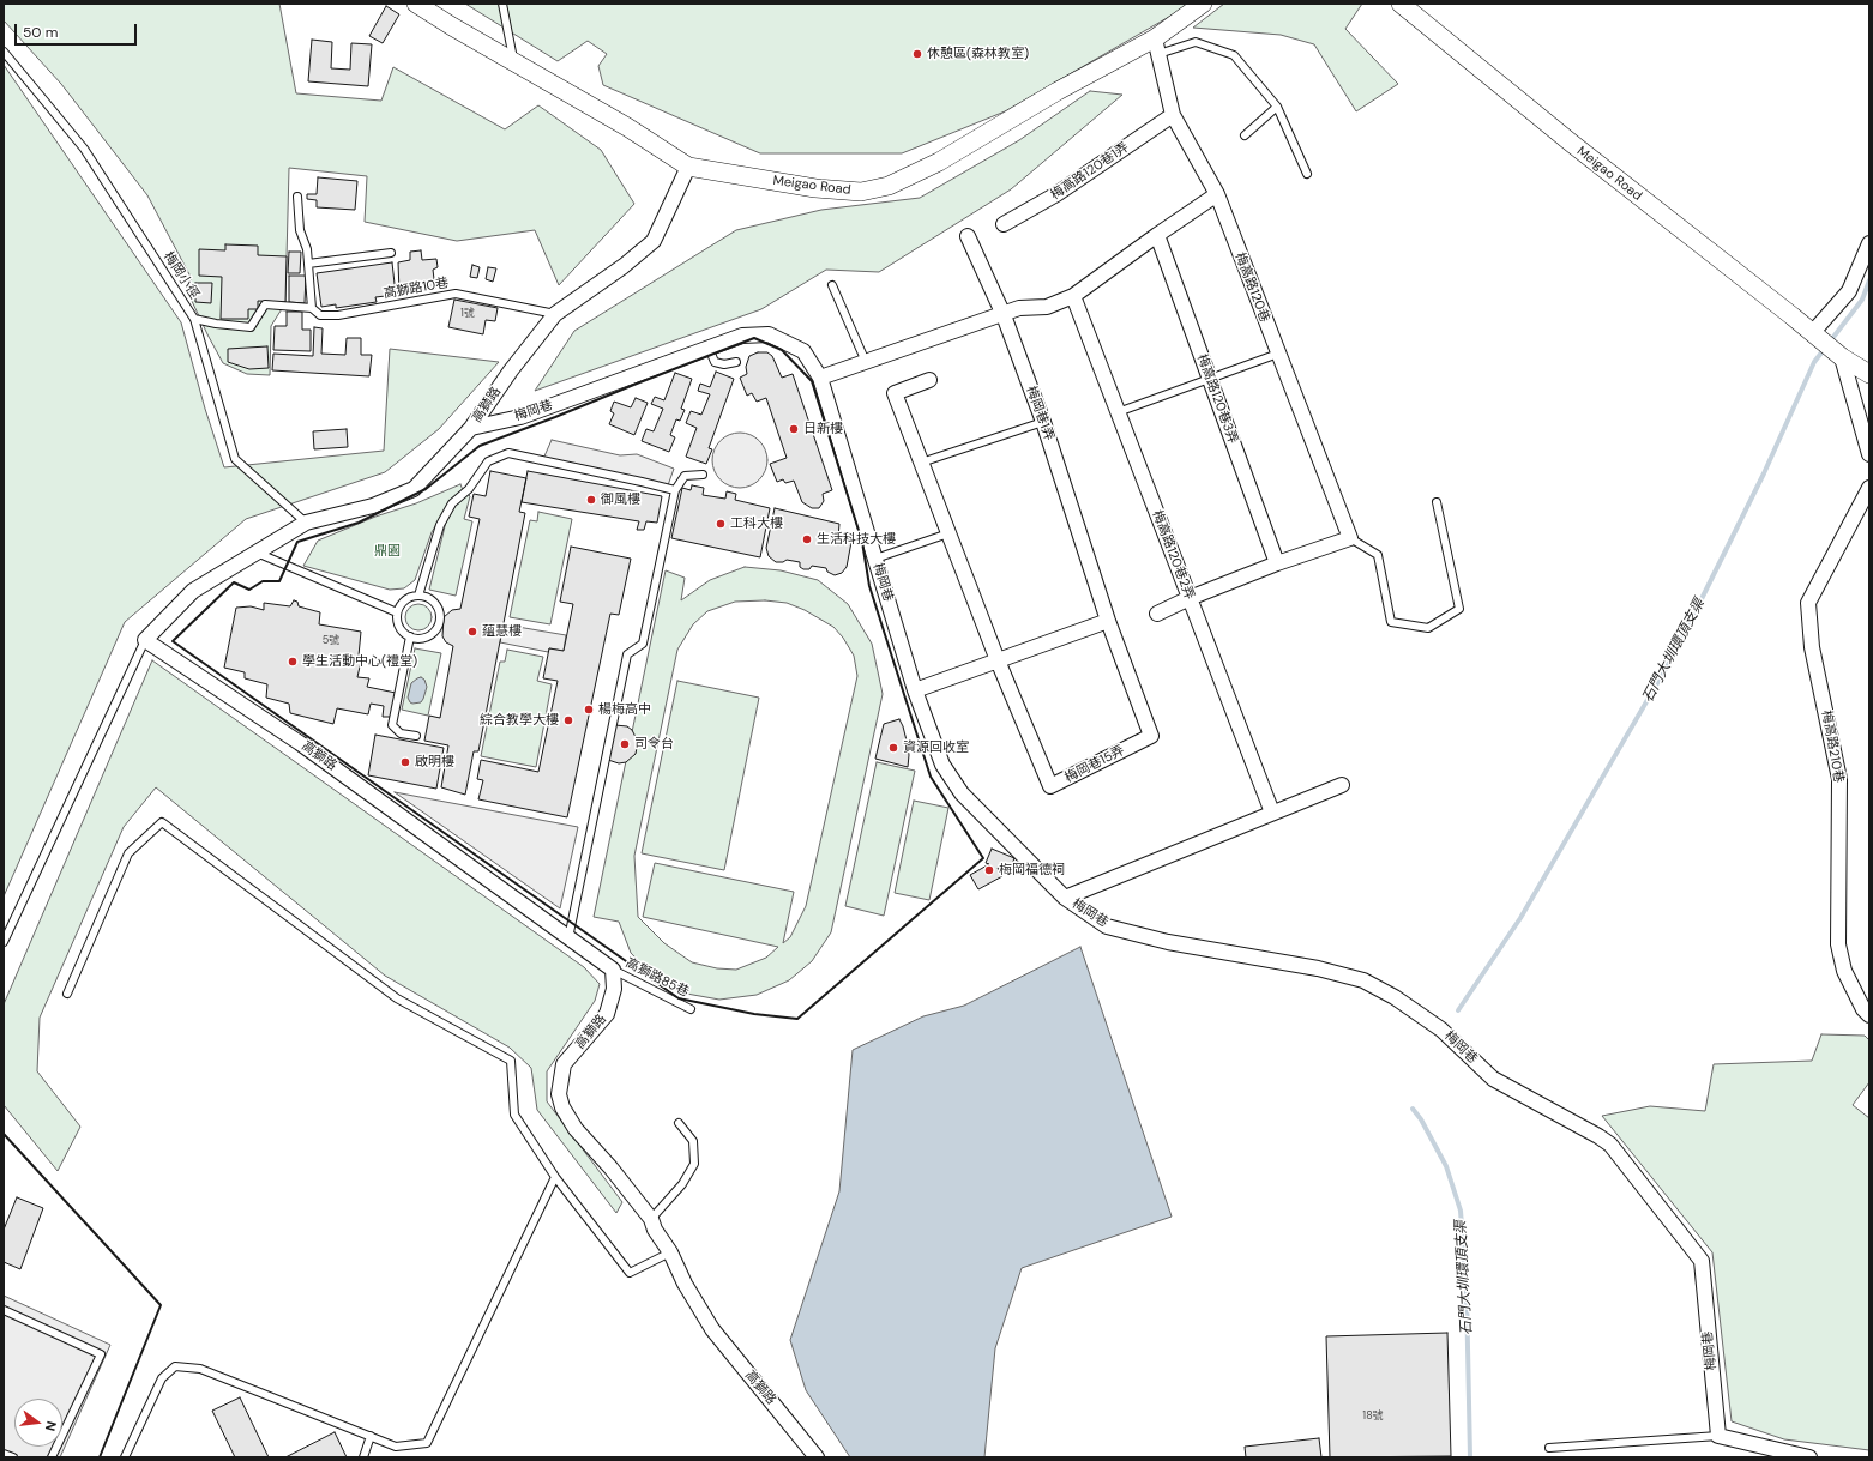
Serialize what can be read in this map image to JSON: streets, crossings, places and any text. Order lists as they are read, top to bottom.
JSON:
{
  "streets": {
    "street": [
      "梅高路120巷1弄",
      "Meigao Road",
      "梅高路120巷",
      "梅高路120巷3弄",
      "高獅路",
      "梅岡巷",
      "梅岡巷1弄",
      "梅高路120巷2弄",
      "梅高路210巷",
      "梅岡巷15弄"
    ],
    "lane": ["梅岡小徑", "高獅路10巷", "高獅路85巷"]
  },
  "crossings": [
    ["梅高路120巷1弄", "梅高路120巷"],
    ["Meigao Road", "梅高路120巷"],
    ["Meigao Road", "高獅路"],
    ["梅岡小徑", "高獅路10巷"],
    ["梅岡小徑", "高獅路"],
    ["高獅路10巷", "高獅路"],
    ["高獅路", "梅岡巷"],
    ["高獅路", "高獅路85巷"],
    ["梅岡巷1弄", "梅岡巷15弄"]
  ],
  "water": ["石門大圳環頂支渠"],
  "parks": ["鼎園"],
  "places": [
    "休憩區(森林教室)",
    "日新樓",
    "御風樓",
    "工科大樓",
    "生活科技大樓",
    "蘊慧樓",
    "學生活動中心(禮堂)",
    "楊梅高中",
    "綜合教學大樓",
    "司令台",
    "資源回收室",
    "啟明樓",
    "梅岡福德祠"
  ],
  "house_numbers": ["1號", "5號", "18號"],
  "scale_bar": "50 m",
  "north": "right"
}
